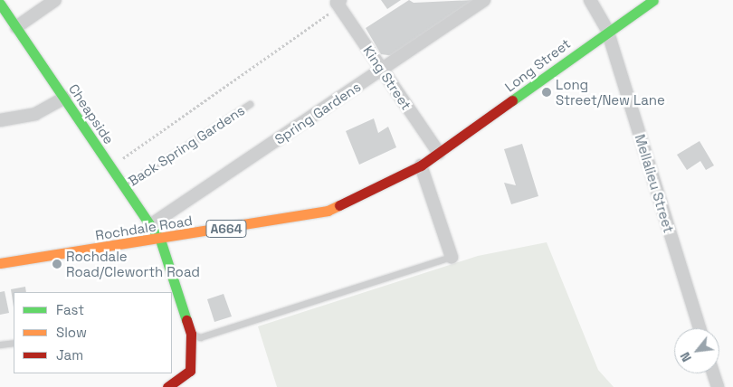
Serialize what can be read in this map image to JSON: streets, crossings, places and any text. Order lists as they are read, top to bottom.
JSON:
{
  "streets": {
    "main road": [
      "Long Street",
      "Cheapside",
      "Rochdale Road",
      "A664"
    ],
    "street": ["King Street", "Spring Gardens", "Mellalieu Street"],
    "lane": ["Back Spring Gardens"]
  },
  "crossings": [
    ["Long Street", "King Street"],
    ["Long Street", "Mellalieu Street"],
    ["Long Street", "Rochdale Road"],
    ["King Street", "Spring Gardens"],
    ["King Street", "Rochdale Road"],
    ["Spring Gardens", "Cheapside"],
    ["Cheapside", "Back Spring Gardens"],
    ["Cheapside", "Rochdale Road"]
  ],
  "places": ["Long Street/New Lane", "Rochdale Road/Cleworth Road"],
  "legend": ["Fast", "Slow", "Jam"],
  "north": "bottom left"
}
